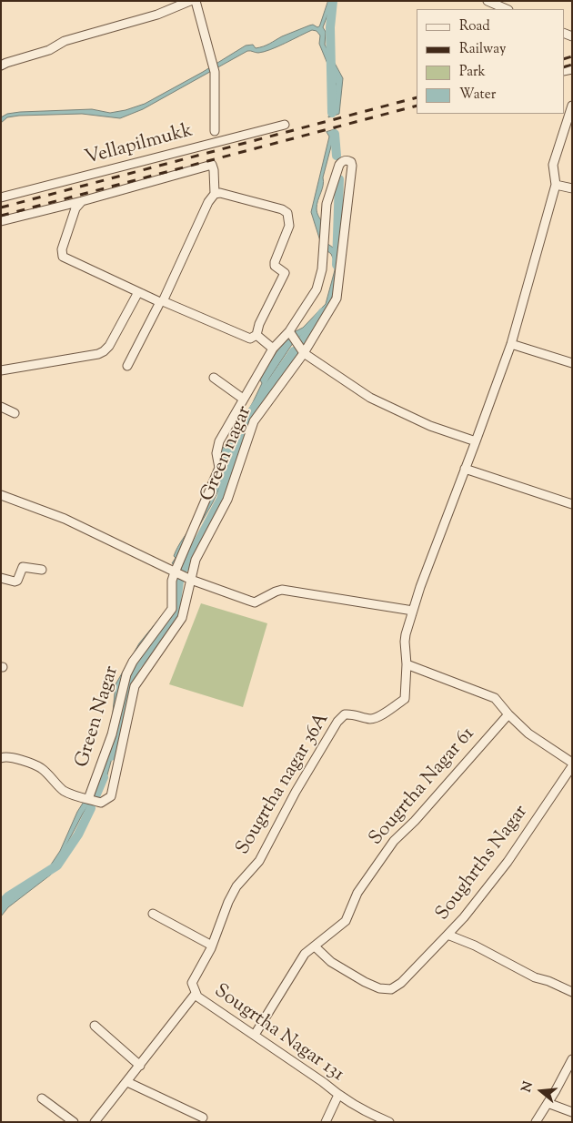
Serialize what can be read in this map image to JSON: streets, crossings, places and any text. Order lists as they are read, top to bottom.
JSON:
{
  "streets": {
    "street": [
      "Vellapilmukk",
      "Green nagar",
      "Green Nagar",
      "Sougrtha nagar 36A",
      "Sougrtha Nagar 61",
      "Soughrths Nagar",
      "Sougrtha Nagar 131"
    ]
  },
  "crossings": [
    ["Green nagar", "Green Nagar"],
    ["Sougrtha nagar 36A", "Sougrtha Nagar 131"],
    ["Sougrtha Nagar 61", "Sougrtha Nagar 131"]
  ],
  "legend": [
    "Road",
    "Railway",
    "Park",
    "Water"
  ],
  "north": "left"
}
